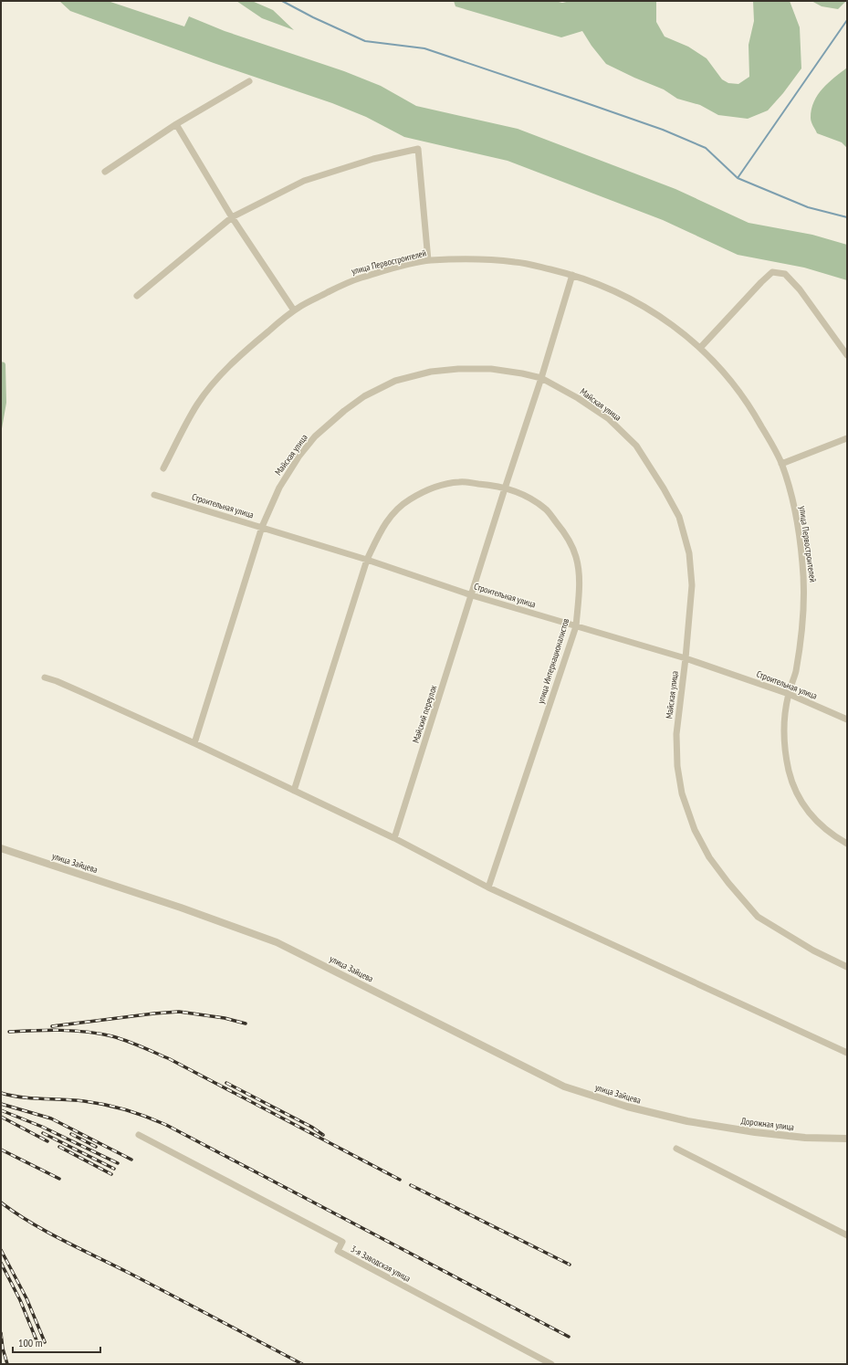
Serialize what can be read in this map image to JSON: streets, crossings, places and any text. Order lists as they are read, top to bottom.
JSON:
{
  "streets": {
    "street": [
      "улица Первостроителей",
      "Майская улица",
      "Строительная улица",
      "улица Интернационалистов",
      "Майский переулок",
      "улица Зайцева",
      "Дорожная улица",
      "3-я Заводская улица"
    ]
  },
  "crossings": [
    ["улица Первостроителей", "Строительная улица"],
    ["улица Первостроителей", "Майский переулок"],
    ["Майская улица", "Строительная улица"],
    ["Майская улица", "Майский переулок"],
    ["Строительная улица", "улица Интернационалистов"],
    ["Строительная улица", "Майский переулок"],
    ["улица Интернационалистов", "Майский переулок"],
    ["улица Зайцева", "Дорожная улица"]
  ],
  "scale_bar": "100 m"
}
